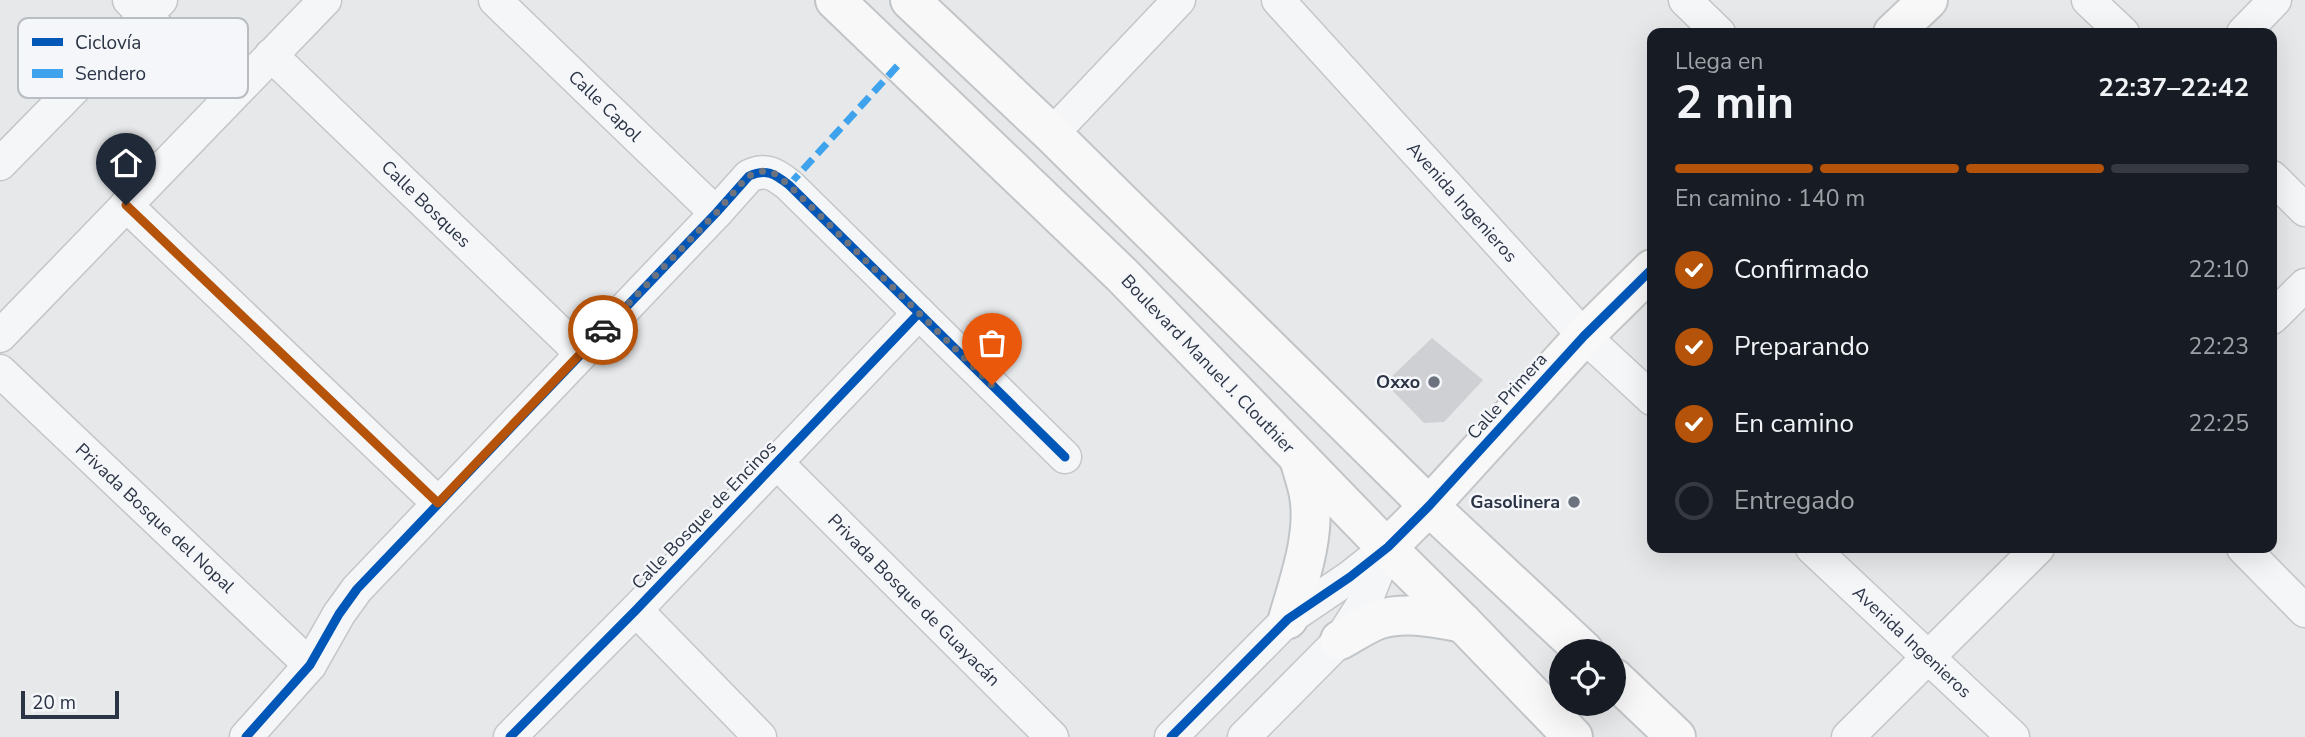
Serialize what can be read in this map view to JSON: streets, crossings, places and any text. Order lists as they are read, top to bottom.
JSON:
{
  "streets": {
    "main road": ["Boulevard Manuel J. Clouthier", "Calle Primera"],
    "street": [
      "Calle Capol",
      "Avenida Ingenieros",
      "Calle Bosques",
      "Calle Bosque de Encinos",
      "Privada Bosque del Nopal",
      "Privada Bosque de Guayacán"
    ]
  },
  "crossings": [
    ["Avenida Ingenieros", "Calle Primera"],
    ["Boulevard Manuel J. Clouthier", "Calle Primera"],
    ["Calle Bosque de Encinos", "Privada Bosque de Guayacán"]
  ],
  "places": ["Oxxo", "Gasolinera"],
  "legend": ["Ciclovía", "Sendero"],
  "scale_bar": "20 m",
  "page": {
    "heading": ["2 min", "Llega en", "22:37–22:42"],
    "bar": "En camino · 140 m",
    "list": [
      ["Confirmado", "22:10"],
      ["Preparando", "22:23"],
      ["En camino", "22:25"],
      "Entregado"
    ],
    "scale": "20 m"
  }
}
